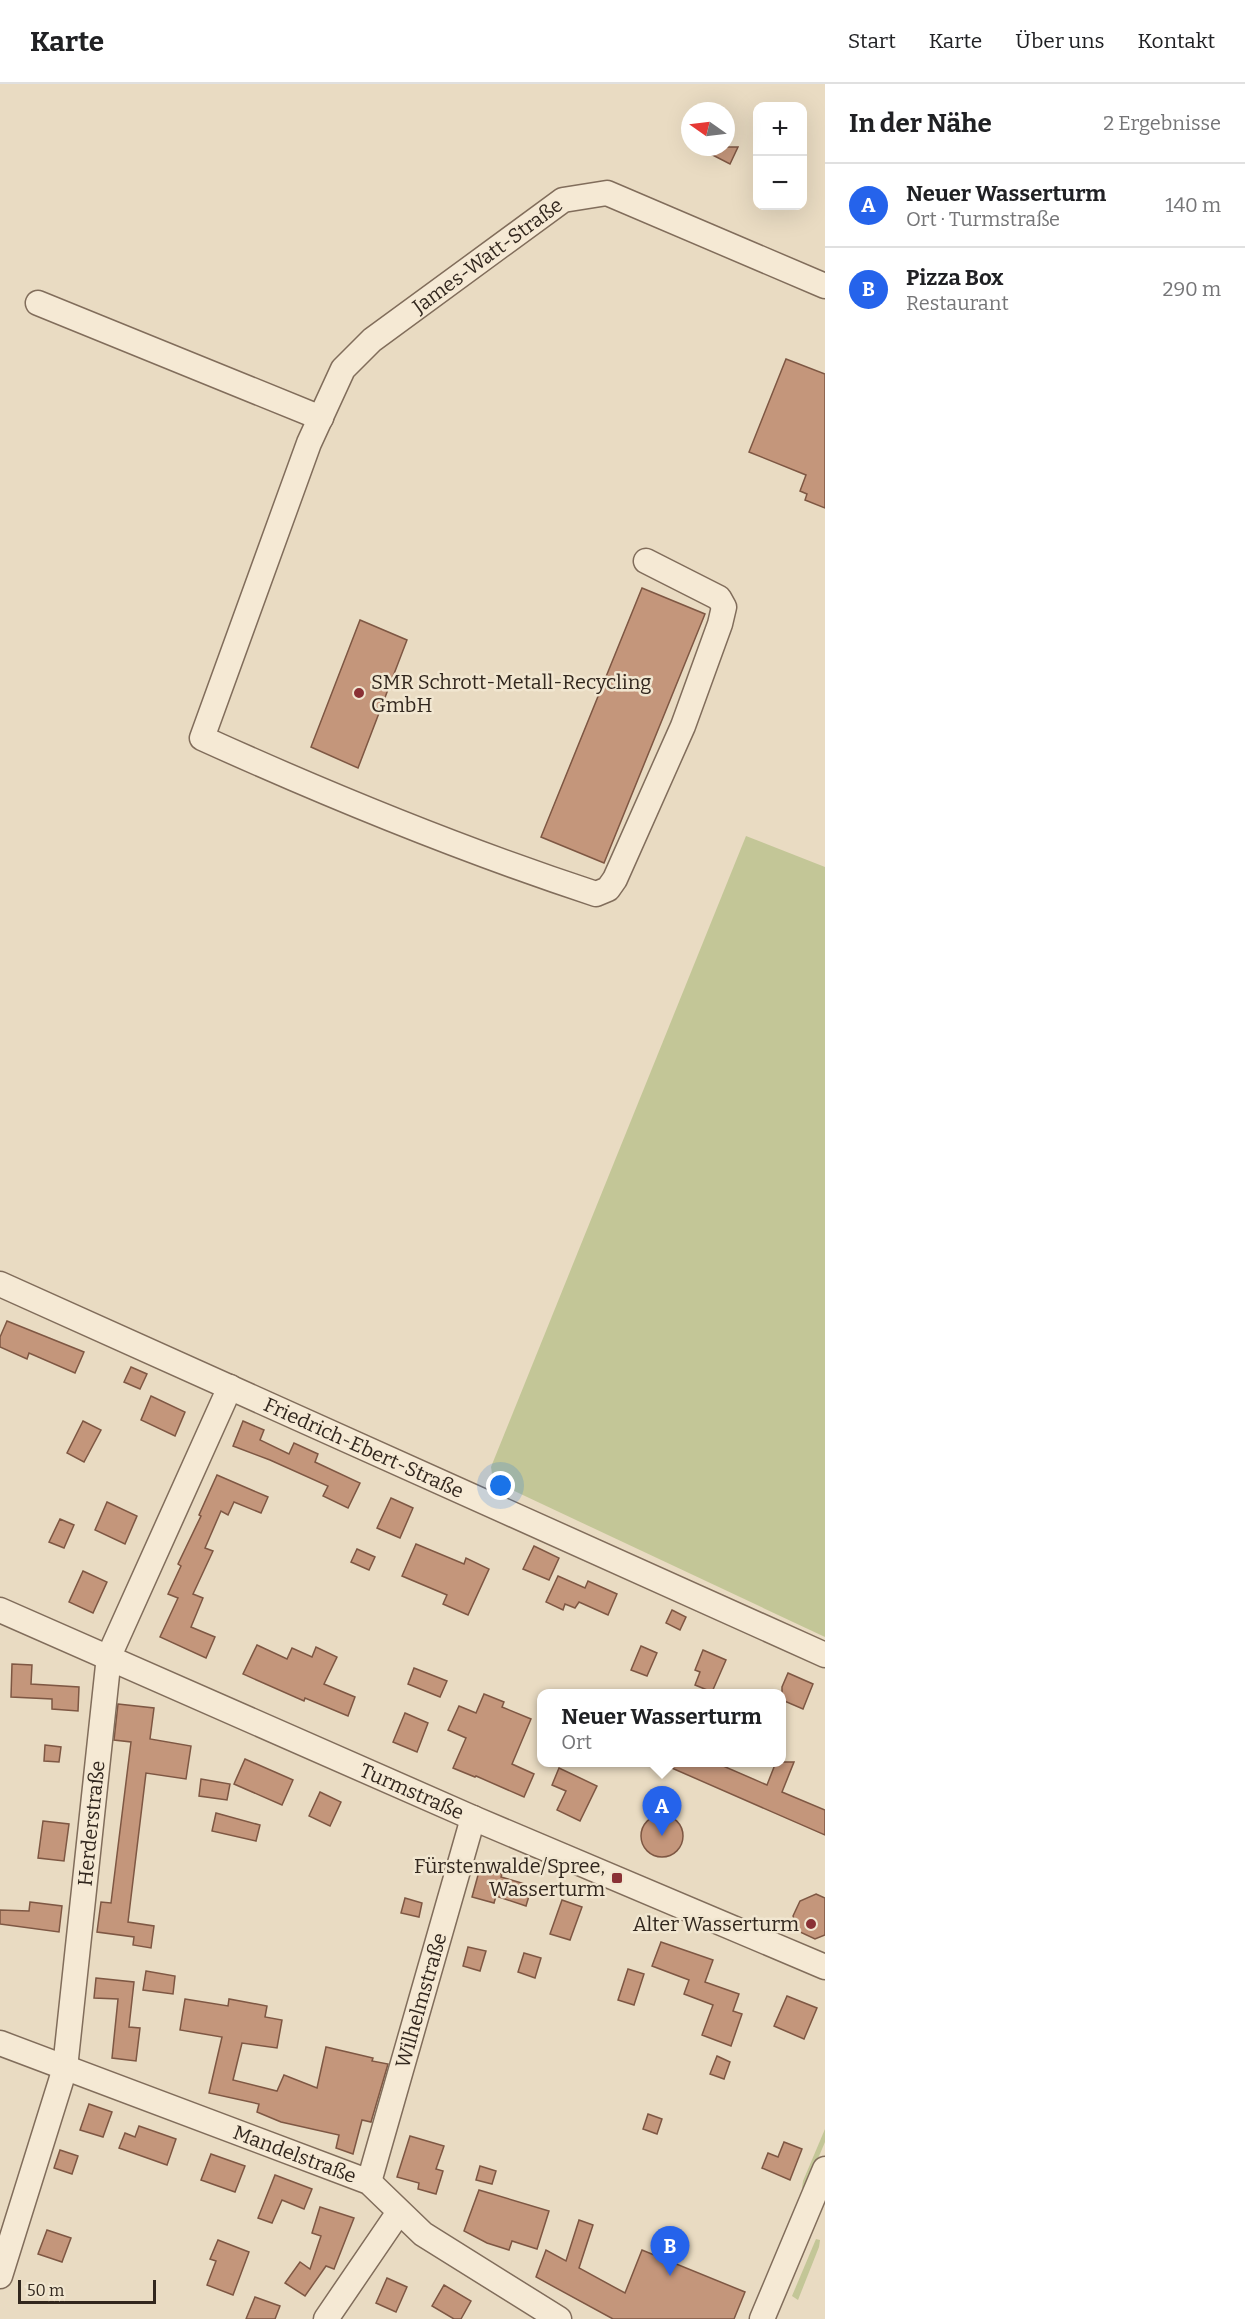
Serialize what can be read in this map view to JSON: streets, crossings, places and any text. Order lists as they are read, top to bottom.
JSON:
{
  "streets": {
    "street": [
      "James-Watt-Straße",
      "Friedrich-Ebert-Straße",
      "Turmstraße",
      "Herderstraße",
      "Wilhelmstraße",
      "Mandelstraße"
    ]
  },
  "crossings": [
    ["Friedrich-Ebert-Straße", "Herderstraße"],
    ["Turmstraße", "Herderstraße"],
    ["Turmstraße", "Wilhelmstraße"],
    ["Herderstraße", "Mandelstraße"],
    ["Wilhelmstraße", "Mandelstraße"]
  ],
  "places": {
    "other": ["SMR Schrott-Metall-Recycling GmbH", "Alter Wasserturm"],
    "transit": ["Fürstenwalde/Spree, Wasserturm"]
  },
  "scale_bar": "50 m",
  "north": "left",
  "page": {
    "header": "Karte",
    "nav": [
      "Start",
      "Karte",
      "Über uns",
      "Kontakt"
    ],
    "heading": ["In der Nähe", "2 Ergebnisse"],
    "map_buttons": ["+", "−"],
    "list": [
      {
        "mark": "A",
        "name": "Neuer Wasserturm",
        "note": "Ort · Turmstraße",
        "value": "140 m"
      },
      {
        "mark": "B",
        "name": "Pizza Box",
        "note": "Restaurant",
        "value": "290 m"
      }
    ],
    "popup": ["Neuer Wasserturm", "Ort"],
    "pins": ["A", "B"],
    "scale": "50 m"
  }
}
